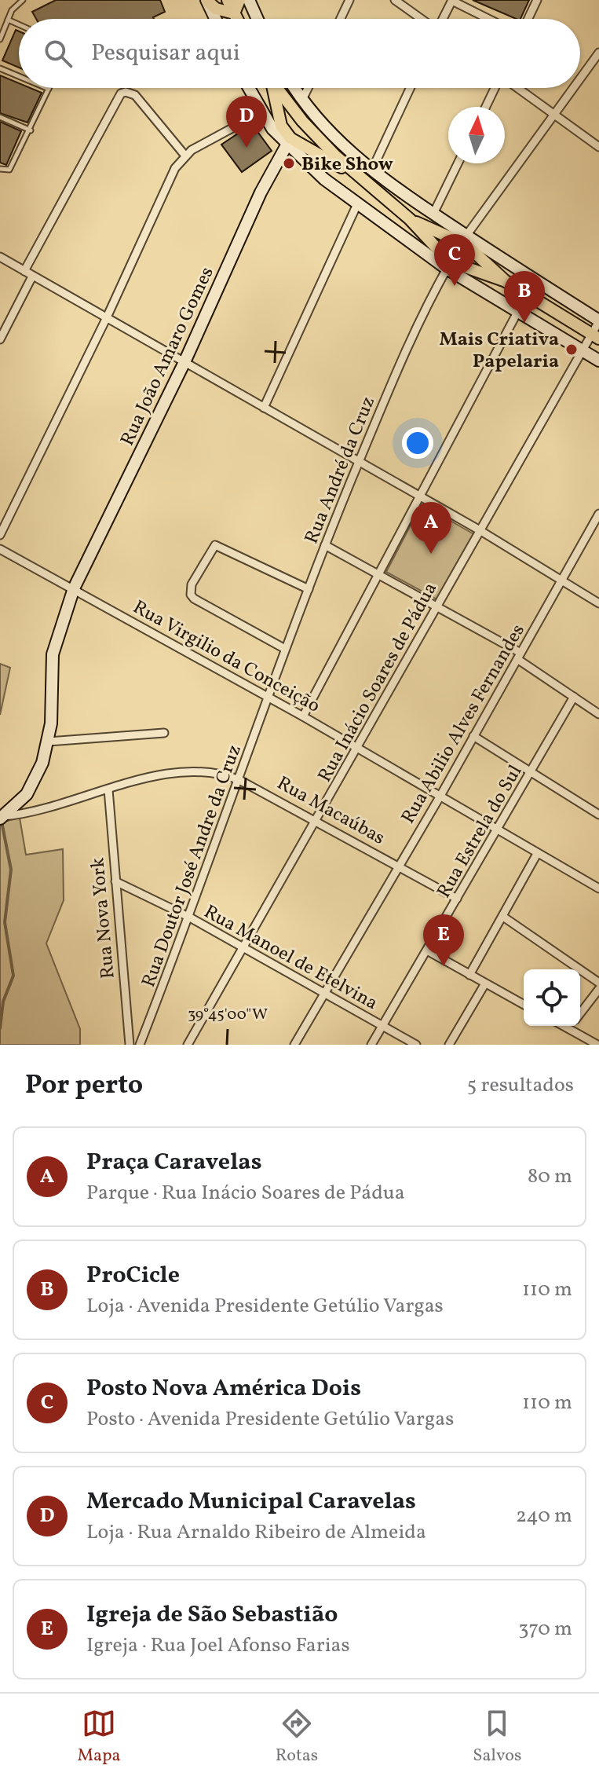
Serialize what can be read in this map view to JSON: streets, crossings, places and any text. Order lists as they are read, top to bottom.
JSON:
{
  "streets": {
    "street": [
      "Rua João Amaro Gomes",
      "Rua André da Cruz",
      "Rua Virgilio da Conceição",
      "Rua Inácio Soares de Pádua",
      "Rua Abilio Alves Fernandes",
      "Rua Macaúbas",
      "Rua Estrela do Sul",
      "Rua Doutor José Andre da Cruz",
      "Rua Nova York",
      "Rua Manoel de Etelvina"
    ]
  },
  "crossings": [
    ["Rua João Amaro Gomes", "Rua Virgilio da Conceição"],
    ["Rua João Amaro Gomes", "Rua Macaúbas"],
    ["Rua André da Cruz", "Rua Virgilio da Conceição"],
    ["Rua André da Cruz", "Rua Doutor José Andre da Cruz"],
    ["Rua Virgilio da Conceição", "Rua Inácio Soares de Pádua"],
    ["Rua Virgilio da Conceição", "Rua Abilio Alves Fernandes"],
    ["Rua Virgilio da Conceição", "Rua Estrela do Sul"],
    ["Rua Virgilio da Conceição", "Rua Doutor José Andre da Cruz"],
    ["Rua Inácio Soares de Pádua", "Rua Macaúbas"],
    ["Rua Inácio Soares de Pádua", "Rua Manoel de Etelvina"],
    ["Rua Abilio Alves Fernandes", "Rua Macaúbas"],
    ["Rua Abilio Alves Fernandes", "Rua Manoel de Etelvina"],
    ["Rua Macaúbas", "Rua Estrela do Sul"],
    ["Rua Macaúbas", "Rua Doutor José Andre da Cruz"],
    ["Rua Macaúbas", "Rua Nova York"],
    ["Rua Estrela do Sul", "Rua Manoel de Etelvina"],
    ["Rua Doutor José Andre da Cruz", "Rua Manoel de Etelvina"],
    ["Rua Nova York", "Rua Manoel de Etelvina"]
  ],
  "places": ["Bike Show", "Mais Criativa Papelaria"],
  "north": "top",
  "page": {
    "search": "Pesquisar aqui",
    "pins": [
      "D",
      "C",
      "B",
      "A",
      "E"
    ],
    "heading": ["Por perto", "5 resultados"],
    "list": [
      {
        "mark": "A",
        "name": "Praça Caravelas",
        "note": "Parque · Rua Inácio Soares de Pádua",
        "value": "80 m"
      },
      {
        "mark": "B",
        "name": "ProCicle",
        "note": "Loja · Avenida Presidente Getúlio Vargas",
        "value": "110 m"
      },
      {
        "mark": "C",
        "name": "Posto Nova América Dois",
        "note": "Posto · Avenida Presidente Getúlio Vargas",
        "value": "110 m"
      },
      {
        "mark": "D",
        "name": "Mercado Municipal Caravelas",
        "note": "Loja · Rua Arnaldo Ribeiro de Almeida",
        "value": "240 m"
      },
      {
        "mark": "E",
        "name": "Igreja de São Sebastião",
        "note": "Igreja · Rua Joel Afonso Farias",
        "value": "370 m"
      }
    ],
    "nav": ["Mapa", "Rotas", "Salvos"]
  },
  "coordinates": ["39°45'00\"W"]
}
